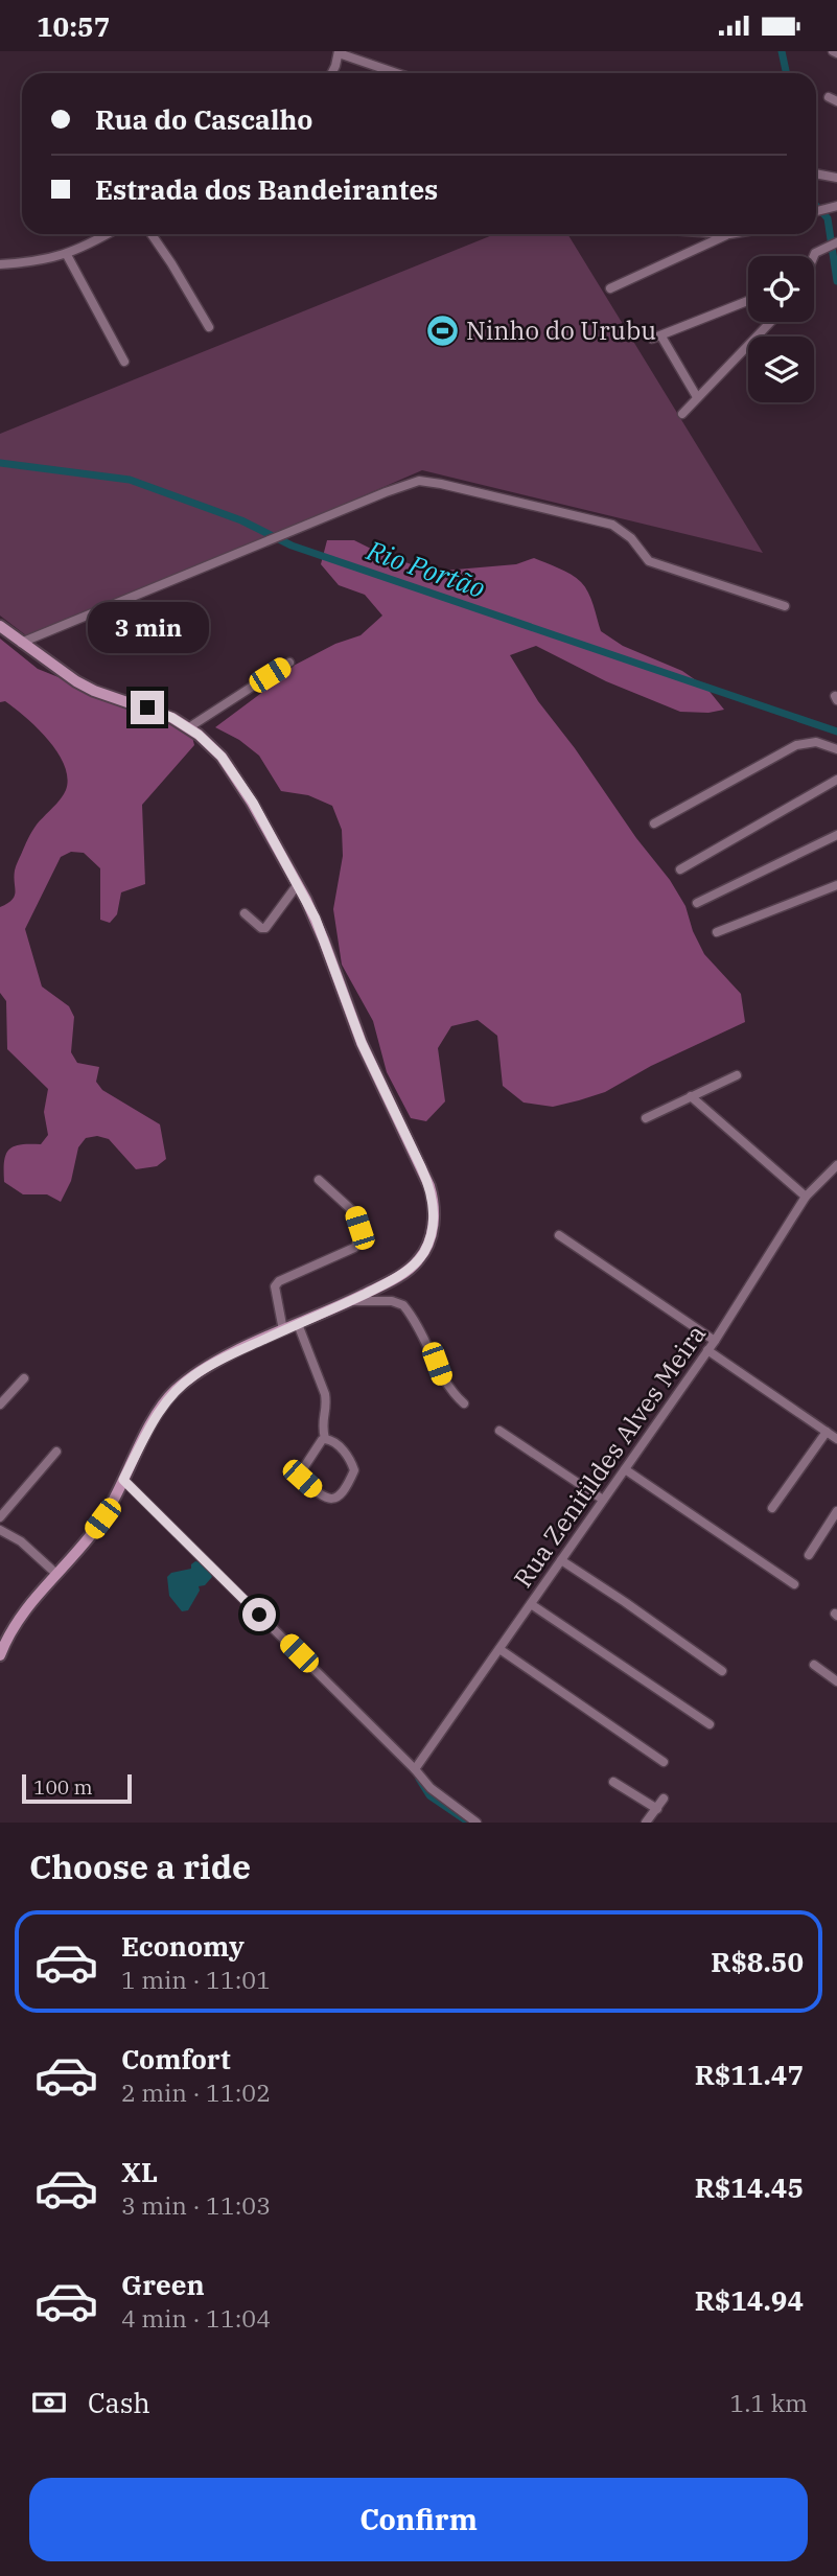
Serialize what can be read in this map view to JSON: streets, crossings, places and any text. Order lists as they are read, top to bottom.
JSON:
{
  "streets": {
    "street": ["Rua Zenitildes Alves Meira"]
  },
  "water": ["Rio Portão"],
  "places": {
    "sports": ["Ninho do Urubu"]
  },
  "scale_bar": "100 m",
  "page": {
    "status": "10:57",
    "banner": ["Rua do Cascalho", "Estrada dos Bandeirantes"],
    "bubble": "3 min",
    "scale": "100 m",
    "heading": "Choose a ride",
    "list": [
      {
        "name": "Economy",
        "note": "1 min · 11:01",
        "value": "R$8.50"
      },
      {
        "name": "Comfort",
        "note": "2 min · 11:02",
        "value": "R$11.47"
      },
      {
        "name": "XL",
        "note": "3 min · 11:03",
        "value": "R$14.45"
      },
      {
        "name": "Green",
        "note": "4 min · 11:04",
        "value": "R$14.94"
      }
    ],
    "pay": ["Cash", "1.1 km"],
    "buttons": "Confirm"
  }
}
